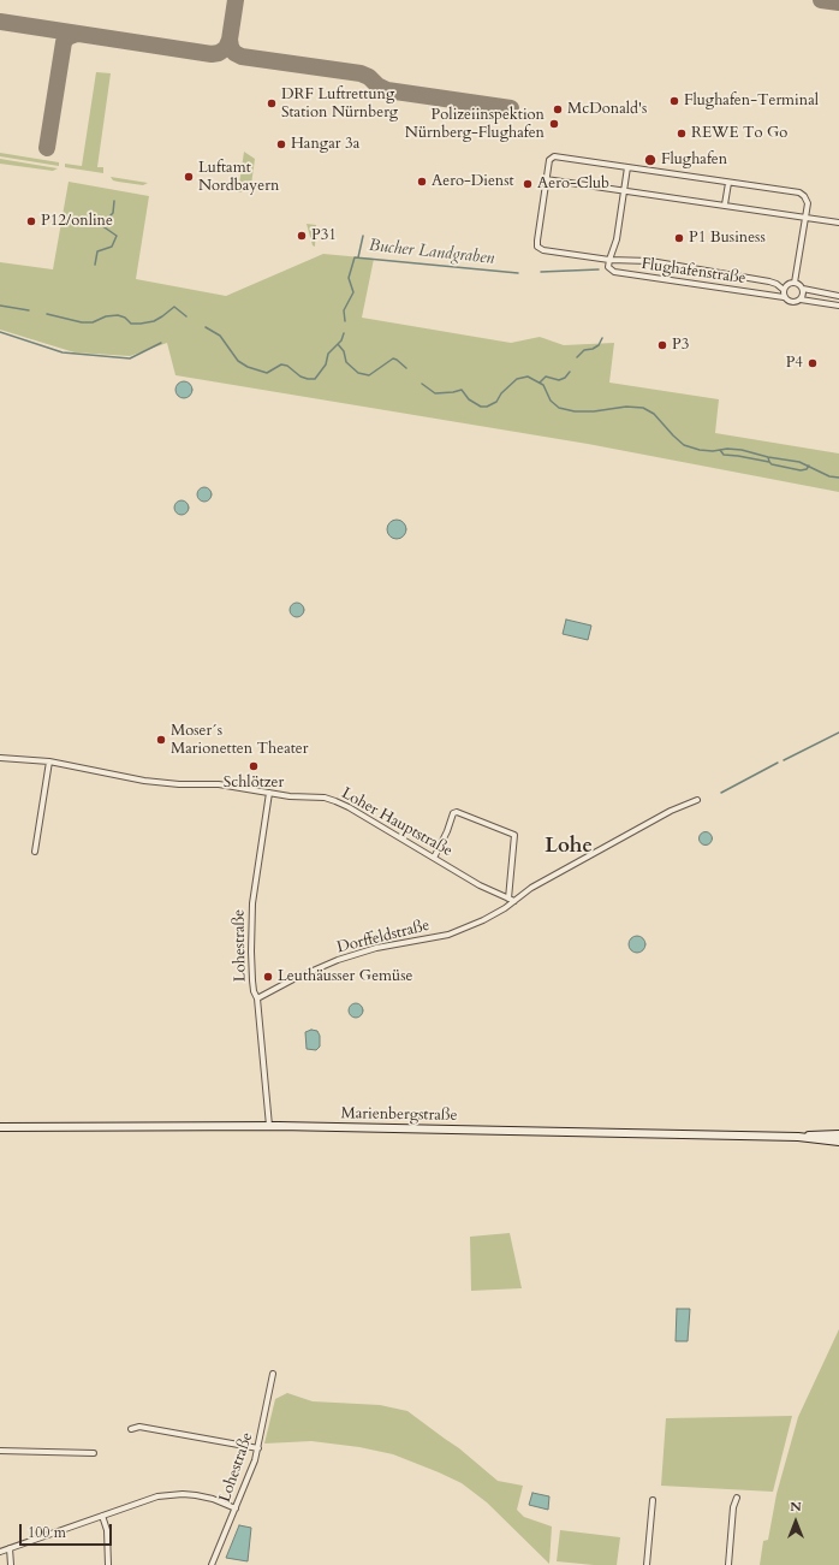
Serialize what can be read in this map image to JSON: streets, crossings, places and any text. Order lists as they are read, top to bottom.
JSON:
{
  "streets": {
    "main road": ["Marienbergstraße"],
    "street": [
      "Flughafenstraße",
      "Loher Hauptstraße",
      "Dorffeldstraße",
      "Lohestraße"
    ]
  },
  "crossings": [
    ["Loher Hauptstraße", "Dorffeldstraße"],
    ["Loher Hauptstraße", "Lohestraße"],
    ["Dorffeldstraße", "Lohestraße"],
    ["Lohestraße", "Marienbergstraße"]
  ],
  "districts": ["Lohe"],
  "water": ["Bucher Landgraben"],
  "places": [
    "Flughafen-Terminal",
    "DRF Luftrettung Station Nürnberg",
    "McDonald's",
    "Polizeiinspektion Nürnberg-Flughafen",
    "REWE To Go",
    "Hangar 3a",
    "Flughafen",
    "Luftamt Nordbayern",
    "Aero-Dienst",
    "Aero-Club",
    "P12/online",
    "P31",
    "P1 Business",
    "P3",
    "P4",
    "Moser´s Marionetten Theater",
    "Schlötzer",
    "Leuthäusser Gemüse"
  ],
  "scale_bar": "100 m",
  "north": "top"
}
